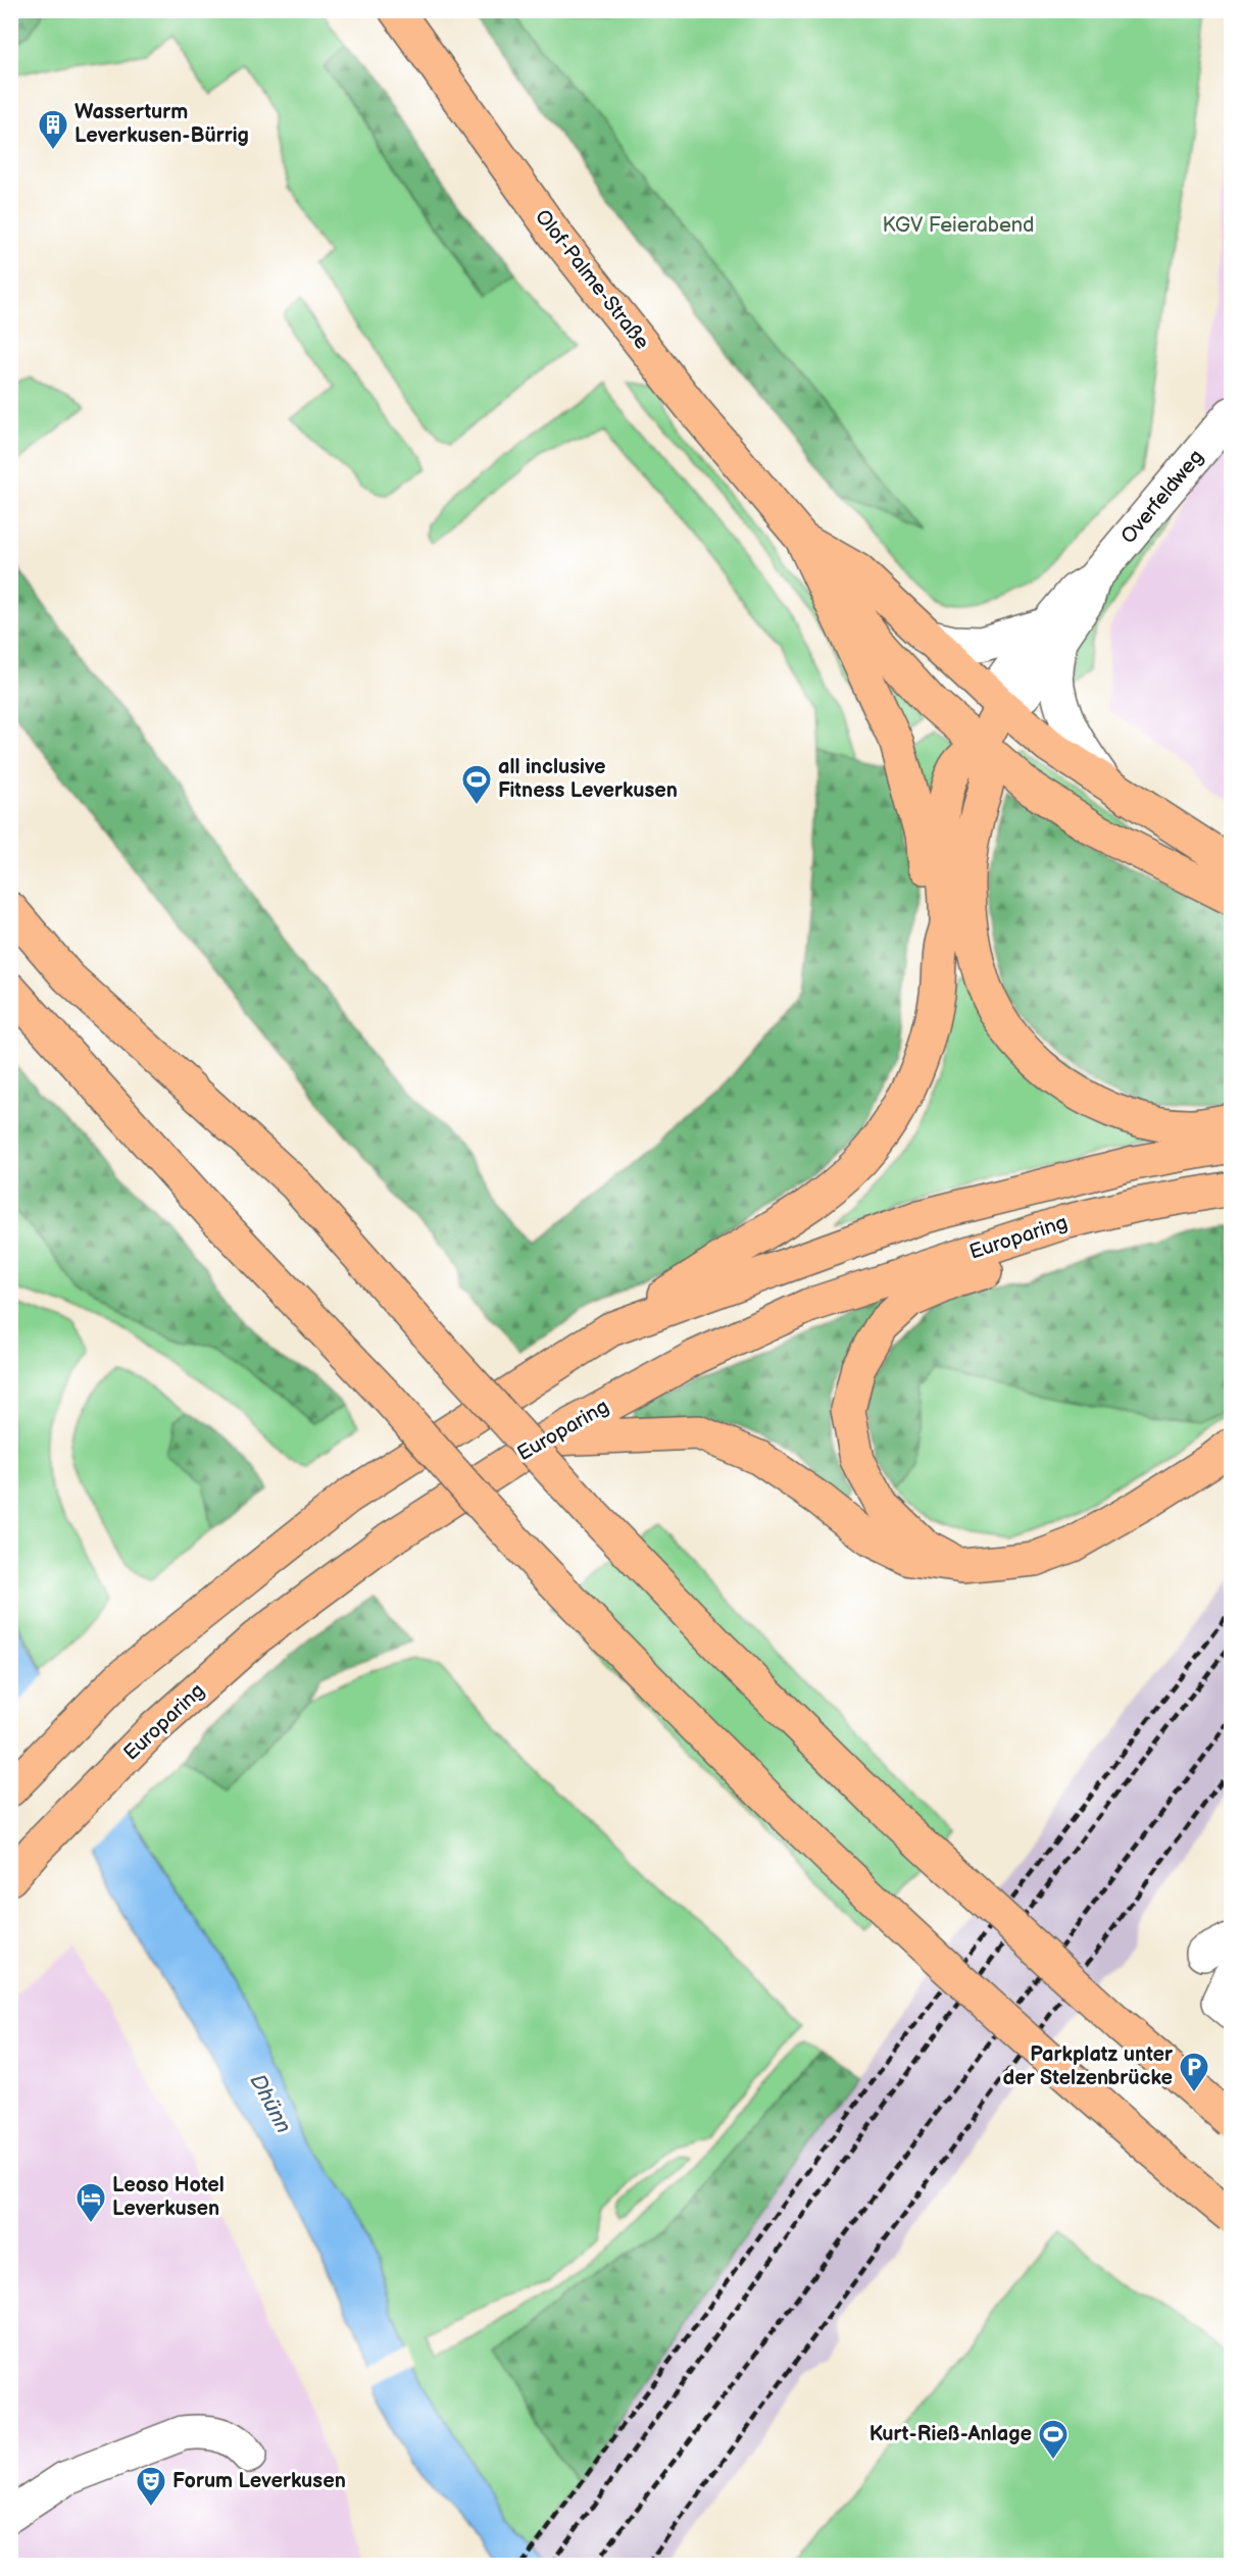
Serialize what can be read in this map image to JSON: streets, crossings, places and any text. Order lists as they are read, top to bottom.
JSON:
{
  "streets": {
    "main road": ["Olof-Palme-Straße", "Europaring"],
    "street": ["Overfeldweg"]
  },
  "crossings": [
    ["Olof-Palme-Straße", "Overfeldweg"]
  ],
  "water": ["Dhünn"],
  "parks": ["KGV Feierabend"],
  "places": {
    "building": ["Wasserturm Leverkusen-Bürrig"],
    "sports": ["all inclusive Fitness Leverkusen", "Kurt-Rieß-Anlage"],
    "parking": ["Parkplatz unter der Stelzenbrücke"],
    "hotel": ["Leoso Hotel Leverkusen"],
    "theatre": ["Forum Leverkusen"]
  }
}
